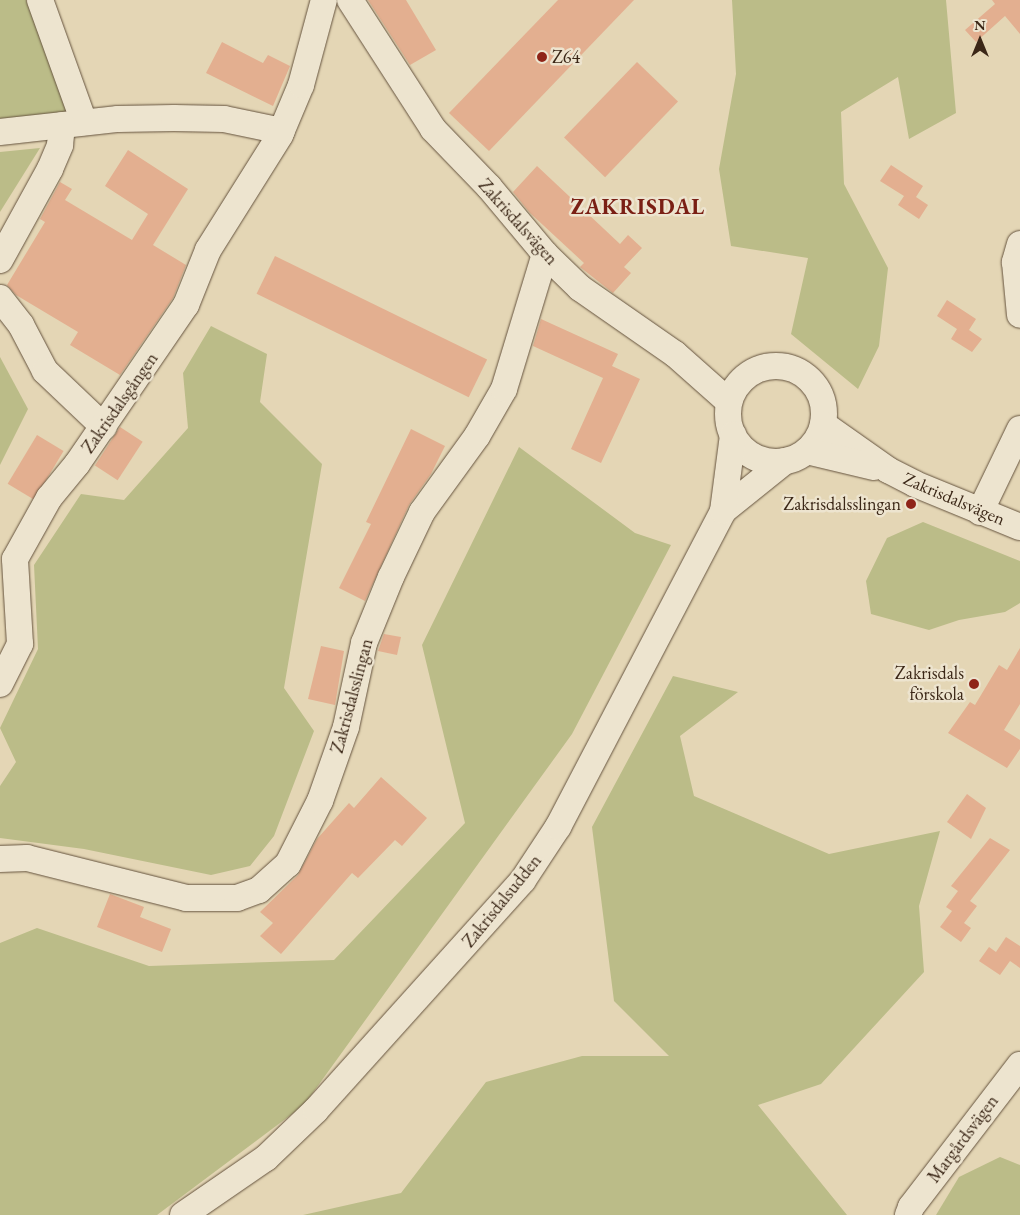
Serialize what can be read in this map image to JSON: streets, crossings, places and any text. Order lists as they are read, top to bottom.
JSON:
{
  "streets": {
    "street": [
      "Zakrisdalsvägen",
      "Zakrisdalsgången",
      "Zakrisdalsslingan",
      "Zakrisdalsudden",
      "Margårdsvägen"
    ]
  },
  "crossings": [
    ["Zakrisdalsvägen", "Zakrisdalsslingan"],
    ["Zakrisdalsvägen", "Zakrisdalsudden"]
  ],
  "districts": ["ZAKRISDAL"],
  "places": ["Z64", "Zakrisdalsslingan", "Zakrisdals förskola"],
  "north": "top"
}
